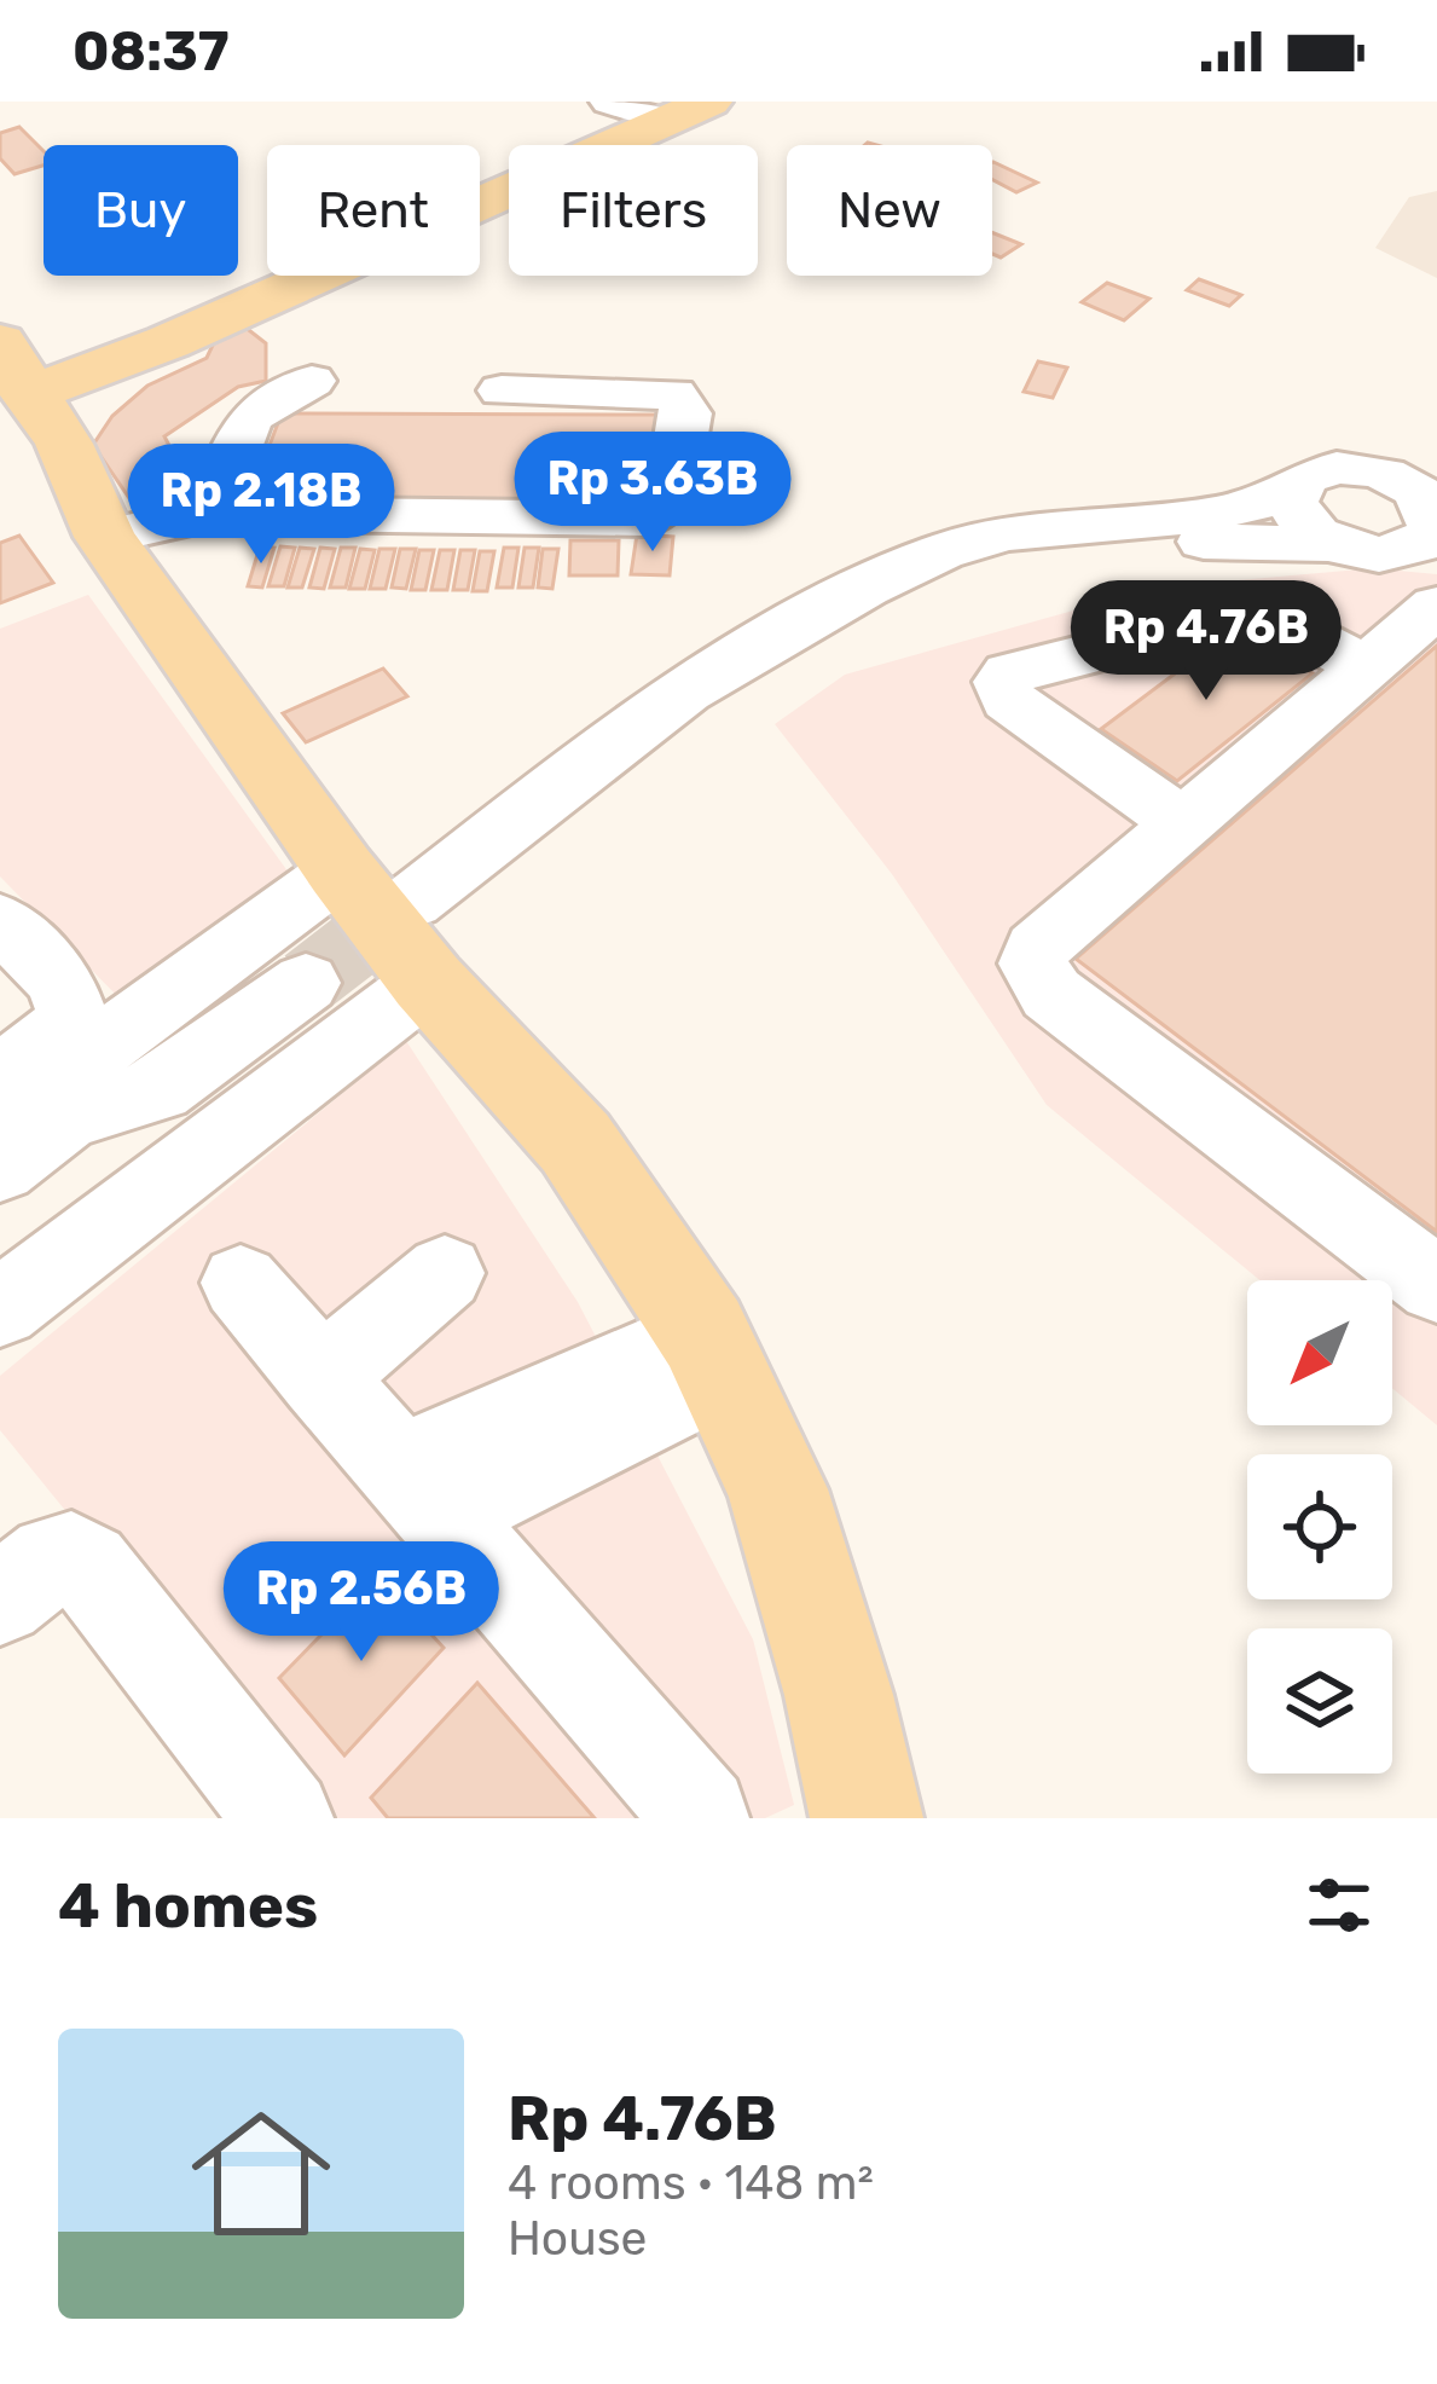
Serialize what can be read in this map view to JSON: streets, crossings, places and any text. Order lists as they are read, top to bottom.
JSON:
{
  "north": "bottom left",
  "page": {
    "status": "08:37",
    "chip": [
      "Buy",
      "Rent",
      "Filters",
      "New"
    ],
    "price": [
      "Rp 3.63B",
      "Rp 2.18B",
      "Rp 4.76B",
      "Rp 2.56B"
    ],
    "heading": "4 homes",
    "list": [
      {
        "name": "Rp 4.76B",
        "note": "4 rooms · 148 m² · House"
      }
    ]
  }
}
